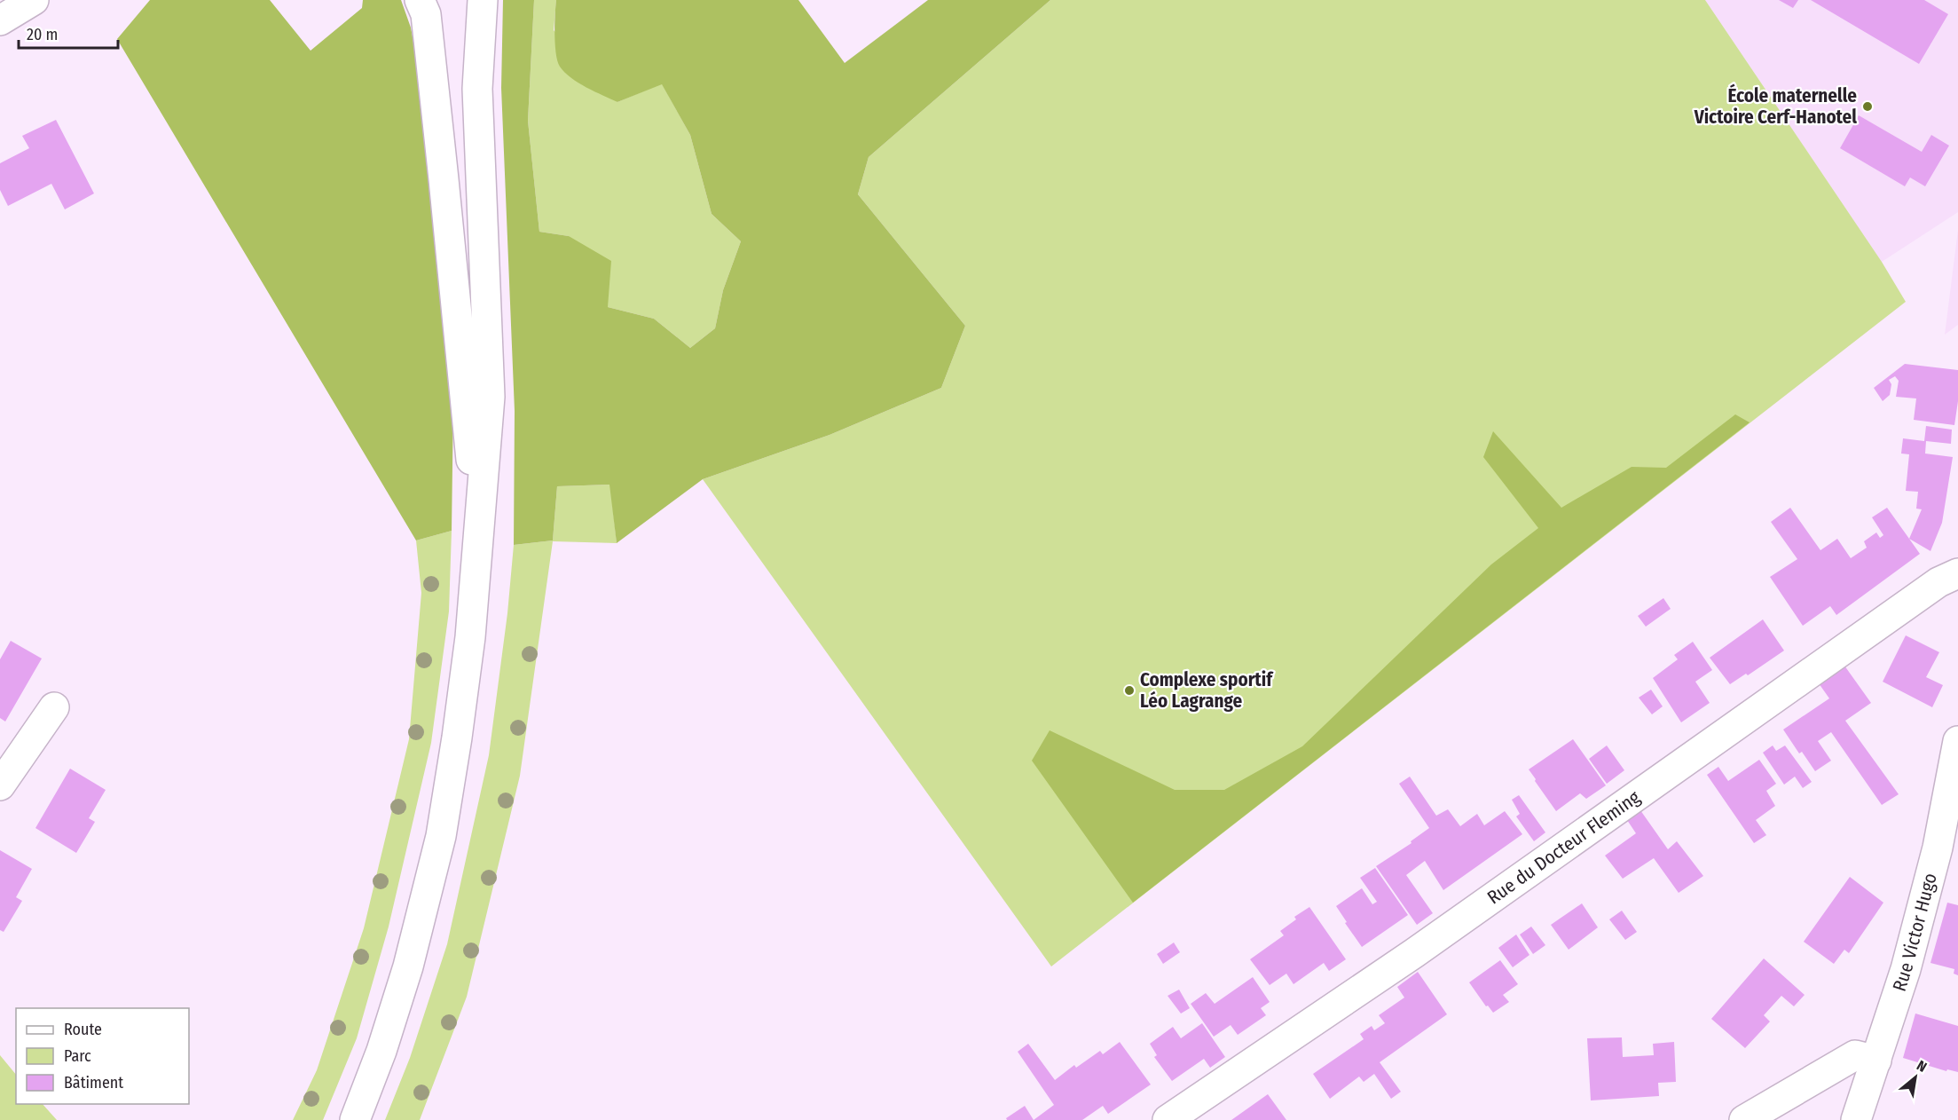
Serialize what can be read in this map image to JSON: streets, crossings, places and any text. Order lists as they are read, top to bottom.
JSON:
{
  "streets": {
    "main road": ["Rue du Docteur Fleming", "Rue Victor Hugo"]
  },
  "places": ["École maternelle Victoire Cerf-Hanotel", "Complexe sportif Léo Lagrange"],
  "legend": ["Route", "Parc", "Bâtiment"],
  "scale_bar": "20 m",
  "north": "top right"
}
